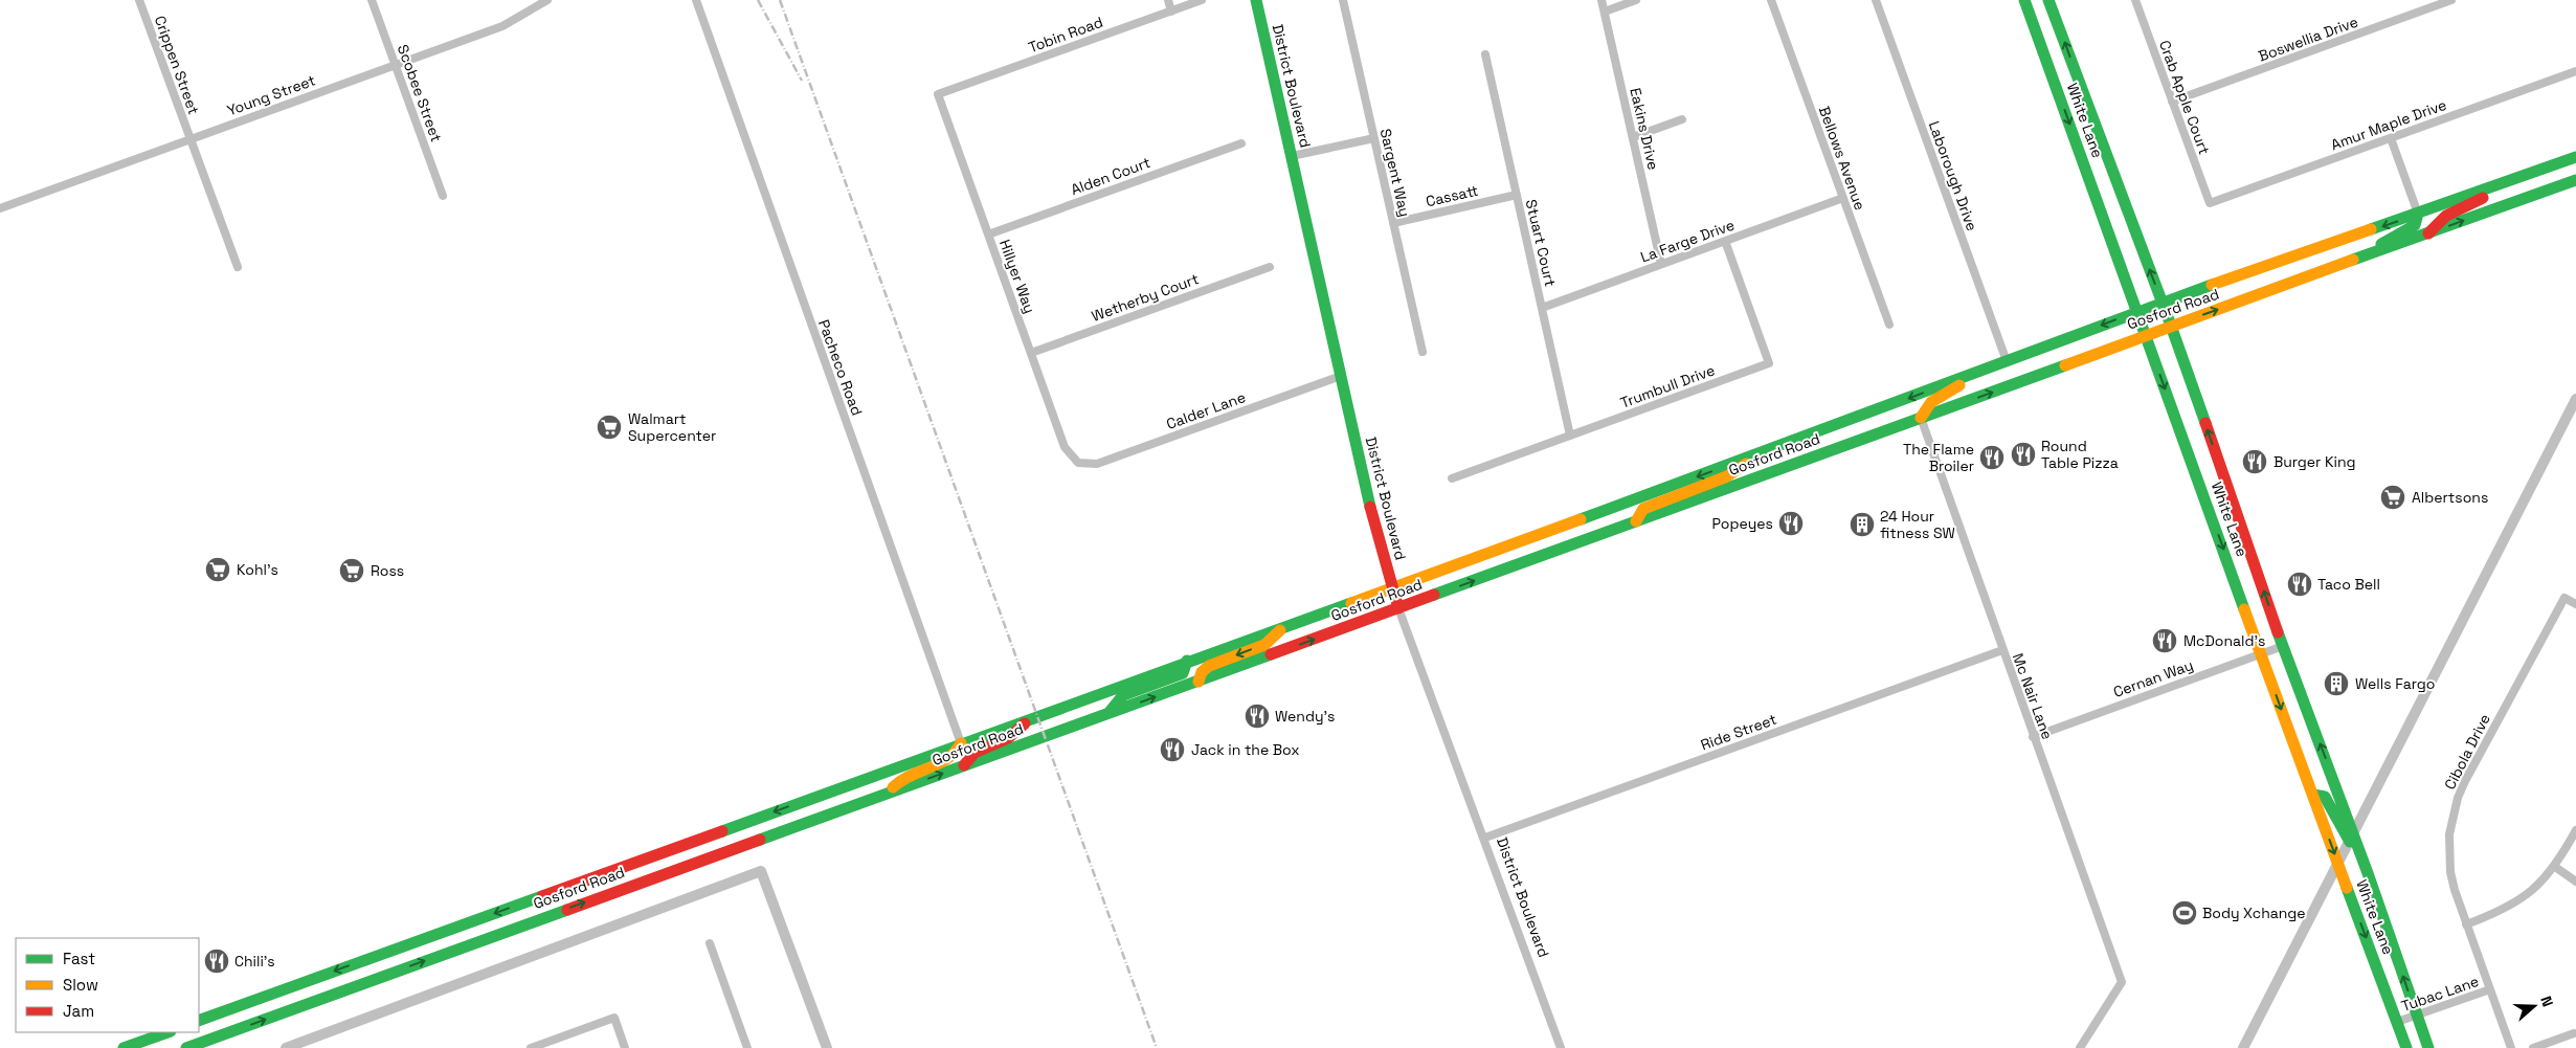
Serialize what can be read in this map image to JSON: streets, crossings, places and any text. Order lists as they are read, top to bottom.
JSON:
{
  "streets": {
    "main road": ["District Boulevard", "White Lane", "Gosford Road"],
    "street": [
      "Tobin Road",
      "Boswellia Drive",
      "Crippen Street",
      "Scobee Street",
      "Young Street",
      "Crab Apple Court",
      "Amur Maple Drive",
      "Eakins Drive",
      "Bellows Avenue",
      "Sargent Way",
      "Alden Court",
      "Laborough Drive",
      "Cassatt",
      "La Farge Drive",
      "Stuart Court",
      "Hillyer Way",
      "Wetherby Court",
      "Pacheco Road",
      "Trumbull Drive",
      "Calder Lane",
      "Cernan Way",
      "Mc Nair Lane",
      "Ride Street",
      "Cibola Drive",
      "Tubac Lane"
    ]
  },
  "crossings": [
    ["Tobin Road", "Hillyer Way"],
    ["Boswellia Drive", "Crab Apple Court"],
    ["Crippen Street", "Young Street"],
    ["District Boulevard", "Gosford Road"],
    ["District Boulevard", "Calder Lane"],
    ["District Boulevard", "Ride Street"],
    ["Scobee Street", "Young Street"],
    ["Crab Apple Court", "Amur Maple Drive"],
    ["White Lane", "Gosford Road"],
    ["White Lane", "Cernan Way"],
    ["White Lane", "Tubac Lane"],
    ["Eakins Drive", "La Farge Drive"],
    ["Bellows Avenue", "La Farge Drive"],
    ["Sargent Way", "Cassatt"],
    ["Alden Court", "Hillyer Way"],
    ["Laborough Drive", "Gosford Road"],
    ["Cassatt", "Stuart Court"],
    ["La Farge Drive", "Stuart Court"],
    ["La Farge Drive", "Trumbull Drive"],
    ["Stuart Court", "Trumbull Drive"],
    ["Hillyer Way", "Wetherby Court"],
    ["Hillyer Way", "Calder Lane"],
    ["Gosford Road", "Pacheco Road"],
    ["Gosford Road", "Mc Nair Lane"],
    ["Cernan Way", "Mc Nair Lane"],
    ["Mc Nair Lane", "Ride Street"],
    ["Cibola Drive", "Tubac Lane"]
  ],
  "places": {
    "supermarket": [
      "Walmart Supercenter",
      "Albertsons",
      "Kohl's",
      "Ross"
    ],
    "restaurant": [
      "Round Table Pizza",
      "The Flame Broiler",
      "Burger King",
      "Popeyes",
      "Taco Bell",
      "McDonald's",
      "Wendy's",
      "Jack in the Box",
      "Chili's"
    ],
    "building": ["24 Hour fitness SW", "Wells Fargo"],
    "sports": ["Body Xchange"]
  },
  "legend": ["Fast", "Slow", "Jam"],
  "north": "right"
}
